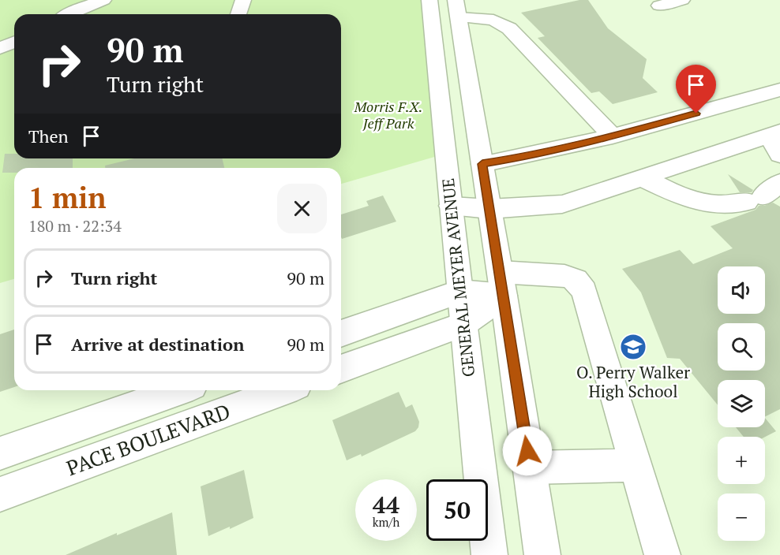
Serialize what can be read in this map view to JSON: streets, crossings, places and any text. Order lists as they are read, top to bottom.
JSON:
{
  "streets": {
    "main road": ["GENERAL MEYER AVENUE", "PACE BOULEVARD"]
  },
  "parks": ["Morris F.X. Jeff Park"],
  "places": {
    "school or university": ["O. Perry Walker High School"]
  },
  "page": {
    "turn": ["90 m", "Turn right"],
    "then": "Then",
    "heading": ["1 min", "180 m · 22:34"],
    "list": [
      {
        "name": "Turn right",
        "value": "90 m"
      },
      {
        "name": "Arrive at destination",
        "value": "90 m"
      }
    ],
    "map_buttons": ["+", "−"],
    "speed": "44 km/h",
    "limit": "50"
  }
}
